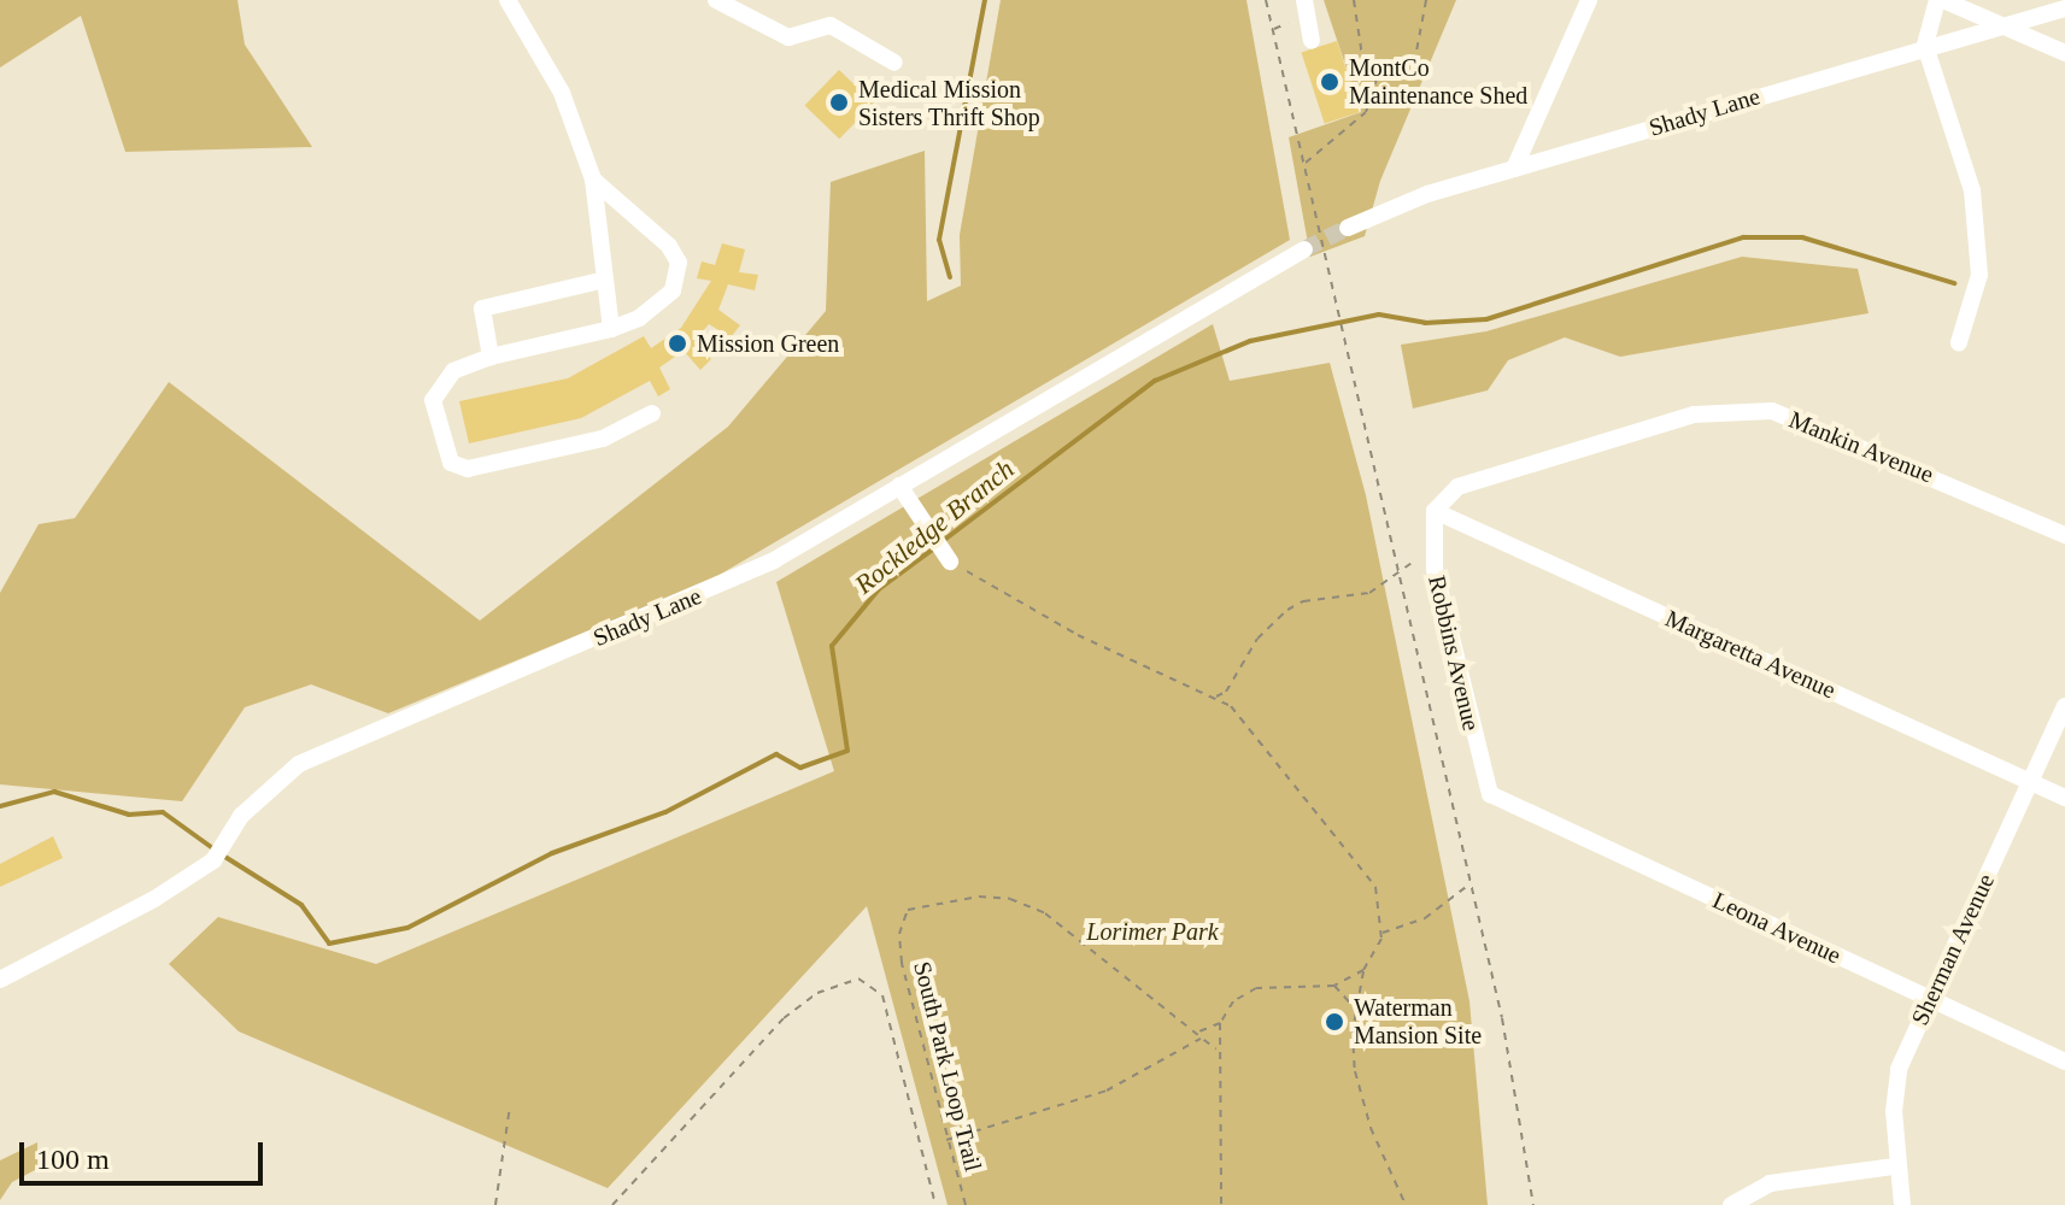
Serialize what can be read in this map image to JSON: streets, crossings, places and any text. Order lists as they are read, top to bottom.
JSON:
{
  "streets": {
    "street": [
      "Shady Lane",
      "Mankin Avenue",
      "Robbins Avenue",
      "Margaretta Avenue",
      "Leona Avenue",
      "Sherman Avenue"
    ],
    "path": ["South Park Loop Trail"]
  },
  "crossings": [
    ["Mankin Avenue", "Robbins Avenue"],
    ["Mankin Avenue", "Margaretta Avenue"],
    ["Robbins Avenue", "Margaretta Avenue"],
    ["Robbins Avenue", "Leona Avenue"],
    ["Margaretta Avenue", "Sherman Avenue"],
    ["Leona Avenue", "Sherman Avenue"]
  ],
  "water": ["Rockledge Branch"],
  "parks": ["Lorimer Park"],
  "places": [
    "MontCo Maintenance Shed",
    "Medical Mission Sisters Thrift Shop",
    "Mission Green",
    "Waterman Mansion Site"
  ],
  "scale_bar": "100 m"
}
